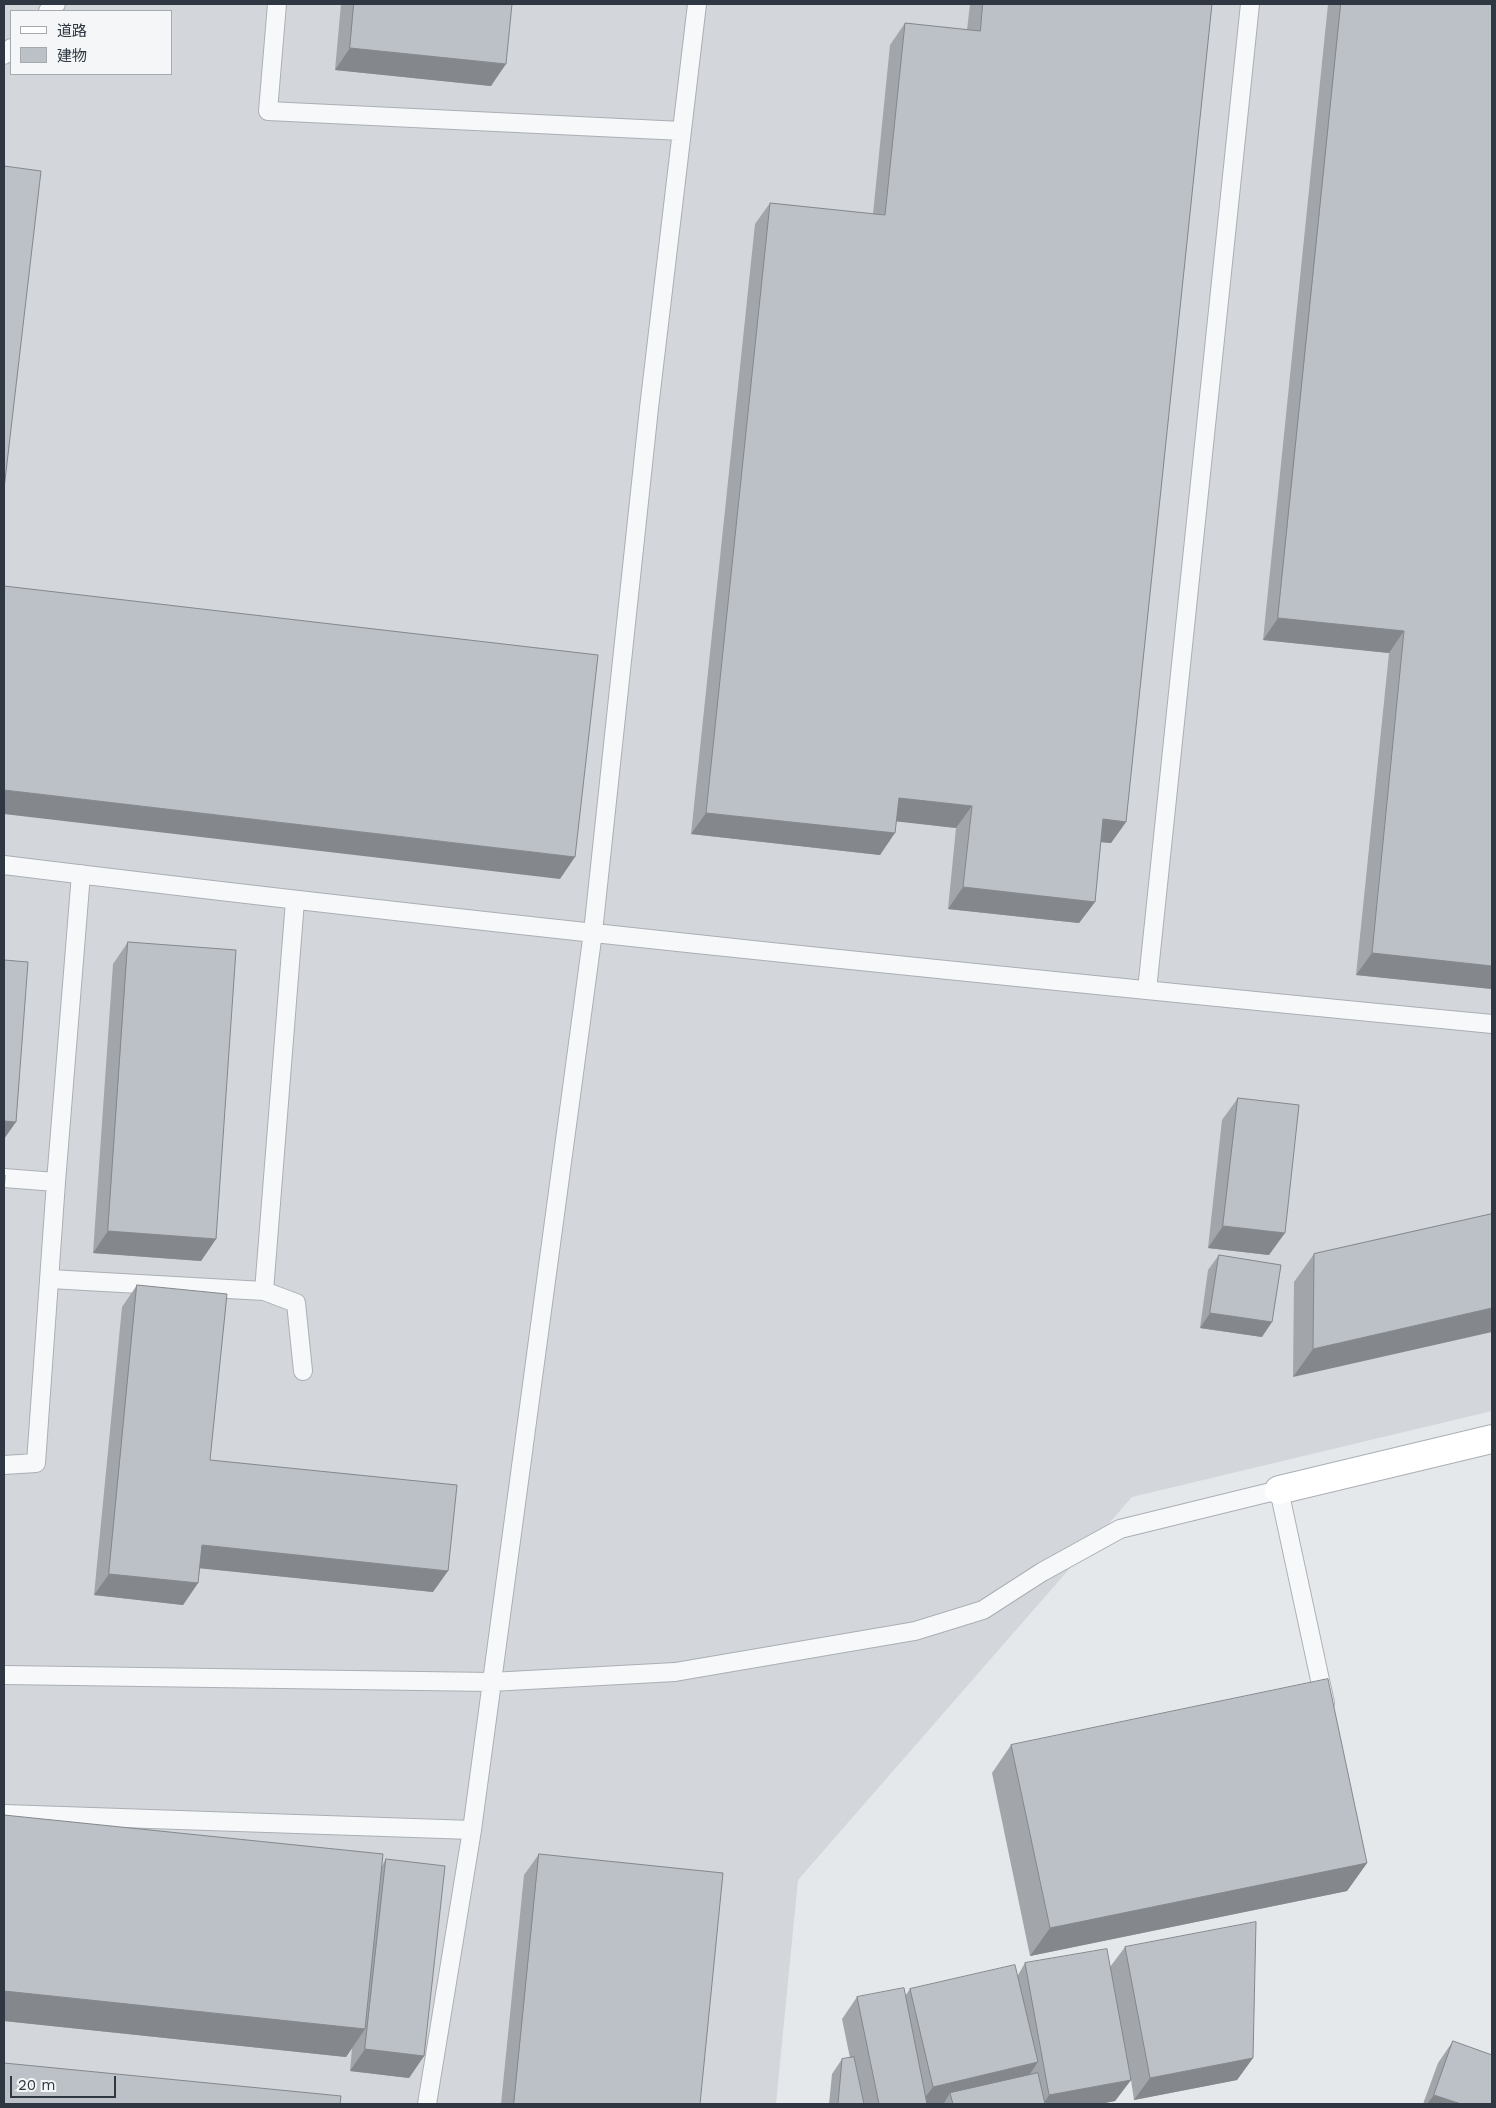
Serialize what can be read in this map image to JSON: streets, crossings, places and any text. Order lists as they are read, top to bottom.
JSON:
{
  "legend": ["道路", "建物"],
  "scale_bar": "20 m"
}
